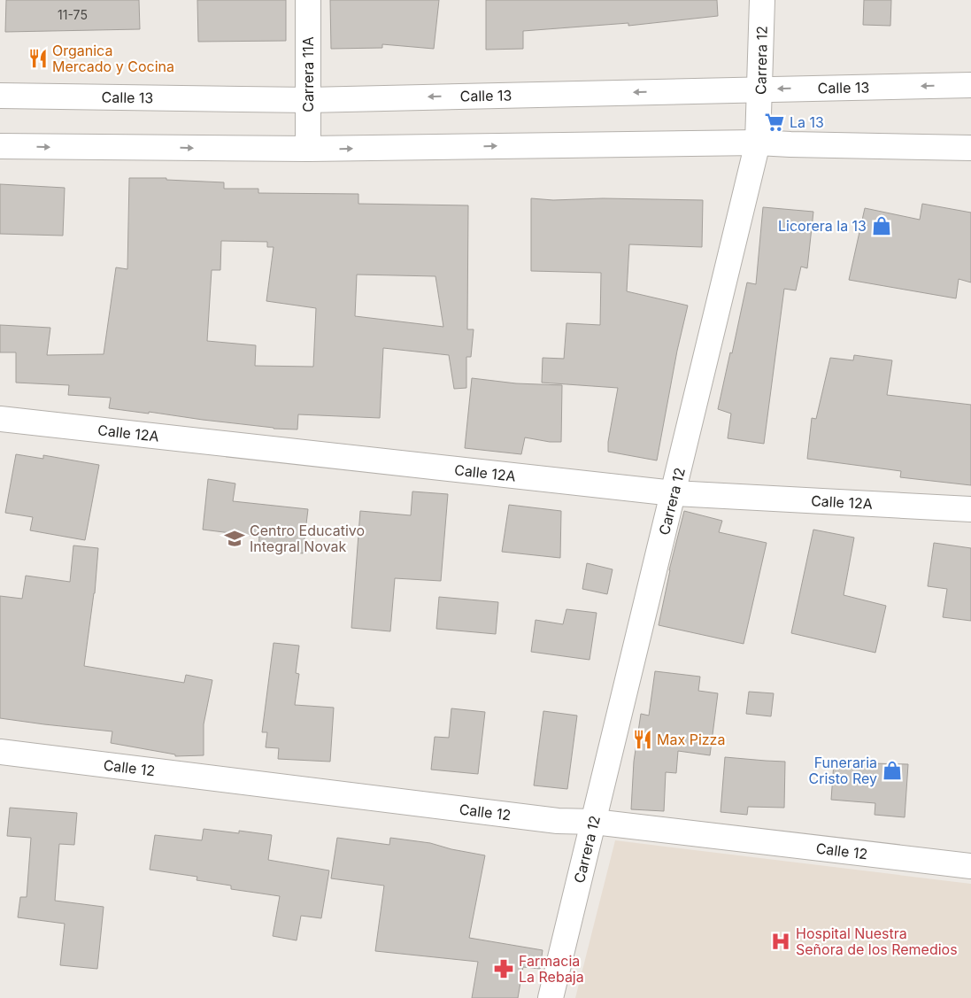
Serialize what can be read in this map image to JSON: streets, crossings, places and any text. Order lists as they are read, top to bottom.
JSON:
{
  "streets": {
    "street": [
      "Carrera 12",
      "Carrera 11A",
      "Calle 13",
      "Calle 12A",
      "Calle 12"
    ]
  },
  "crossings": [
    ["Carrera 12", "Calle 13"],
    ["Carrera 12", "Calle 12A"],
    ["Carrera 12", "Calle 12"],
    ["Carrera 11A", "Calle 13"]
  ],
  "places": {
    "restaurant": ["Organica Mercado y Cocina", "Max Pizza"],
    "supermarket": ["La 13"],
    "shop": ["Licorera la 13", "Funeraria Cristo Rey"],
    "school or university": ["Centro Educativo Integral Novak"],
    "hospital": ["Hospital Nuestra Señora de los Remedios"],
    "pharmacy": ["Farmacia La Rebaja"]
  },
  "house_numbers": ["11-75"]
}
